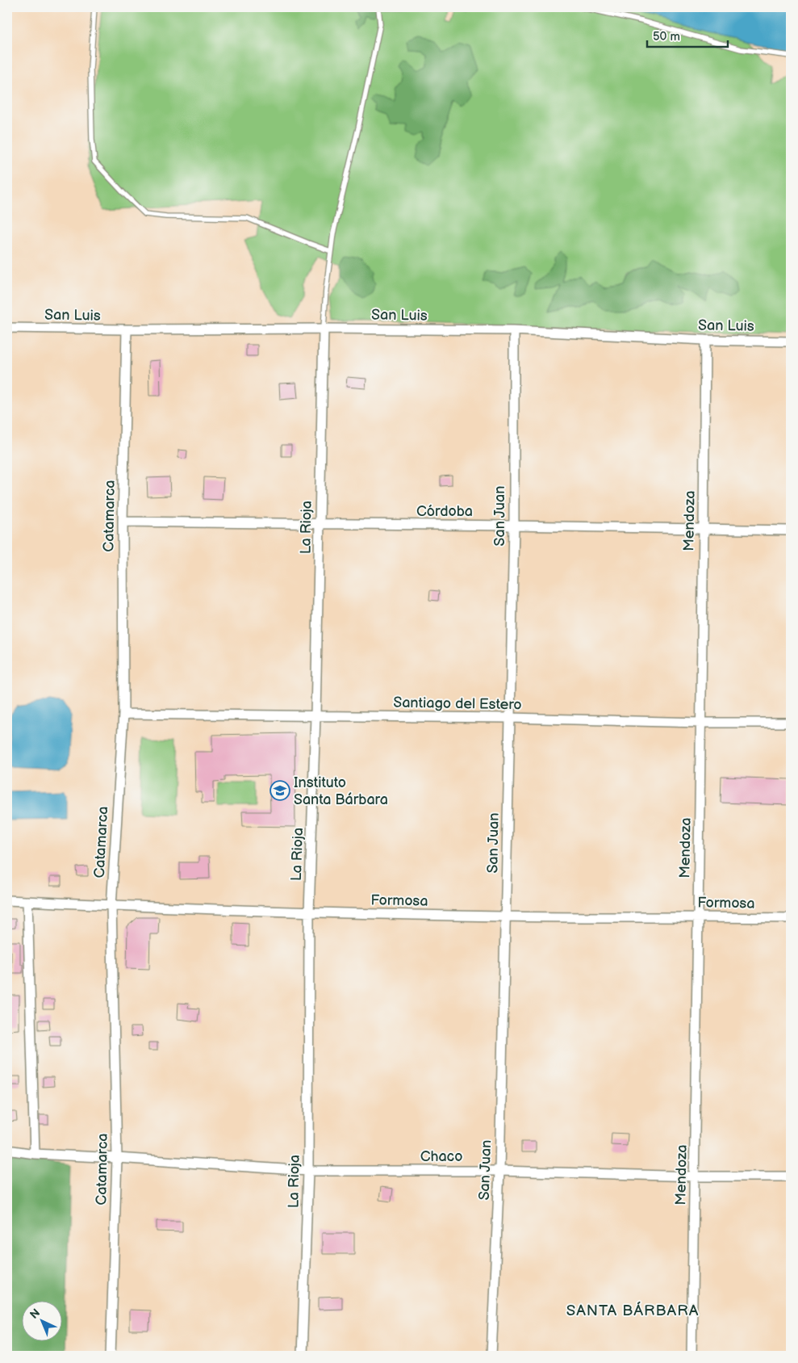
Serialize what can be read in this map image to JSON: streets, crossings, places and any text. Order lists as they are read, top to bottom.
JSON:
{
  "streets": {
    "street": [
      "San Luis",
      "Córdoba",
      "Catamarca",
      "San Juan",
      "Mendoza",
      "La Rioja",
      "Santiago del Estero",
      "Formosa",
      "Chaco"
    ]
  },
  "crossings": [
    ["San Luis", "Catamarca"],
    ["San Luis", "San Juan"],
    ["San Luis", "Mendoza"],
    ["San Luis", "La Rioja"],
    ["Córdoba", "Catamarca"],
    ["Córdoba", "San Juan"],
    ["Córdoba", "Mendoza"],
    ["Córdoba", "La Rioja"],
    ["Catamarca", "Santiago del Estero"],
    ["Catamarca", "Formosa"],
    ["Catamarca", "Chaco"],
    ["San Juan", "Santiago del Estero"],
    ["San Juan", "Formosa"],
    ["San Juan", "Chaco"],
    ["Mendoza", "Santiago del Estero"],
    ["Mendoza", "Formosa"],
    ["Mendoza", "Chaco"],
    ["La Rioja", "Santiago del Estero"],
    ["La Rioja", "Formosa"],
    ["La Rioja", "Chaco"]
  ],
  "districts": ["SANTA BÁRBARA"],
  "places": {
    "school or university": ["Instituto Santa Bárbara"]
  },
  "scale_bar": "50 m",
  "north": "top left"
}
